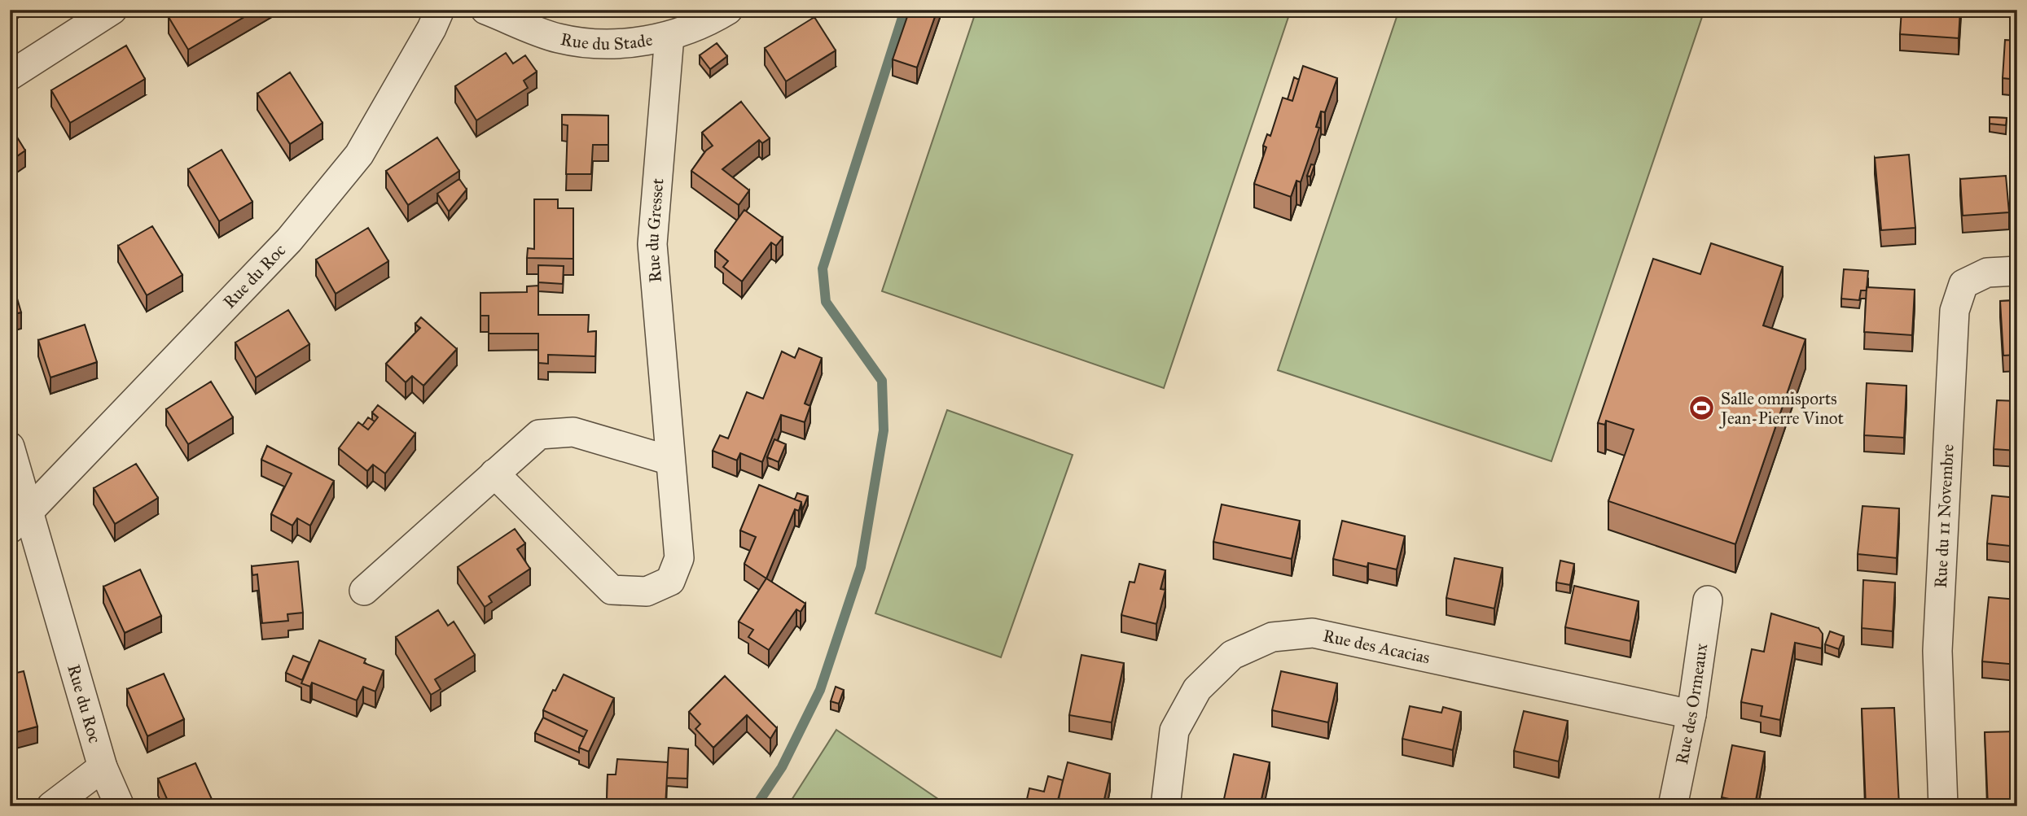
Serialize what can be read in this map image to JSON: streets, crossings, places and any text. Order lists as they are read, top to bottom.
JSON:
{
  "streets": {
    "street": [
      "Rue du Stade",
      "Rue du Gresset",
      "Rue du Roc",
      "Rue du 11 Novembre",
      "Rue des Acacias",
      "Rue des Ormeaux"
    ]
  },
  "crossings": [
    ["Rue du Stade", "Rue du Gresset"],
    ["Rue des Acacias", "Rue des Ormeaux"]
  ],
  "places": {
    "sports": ["Salle omnisports Jean-Pierre Vinot"]
  }
}
